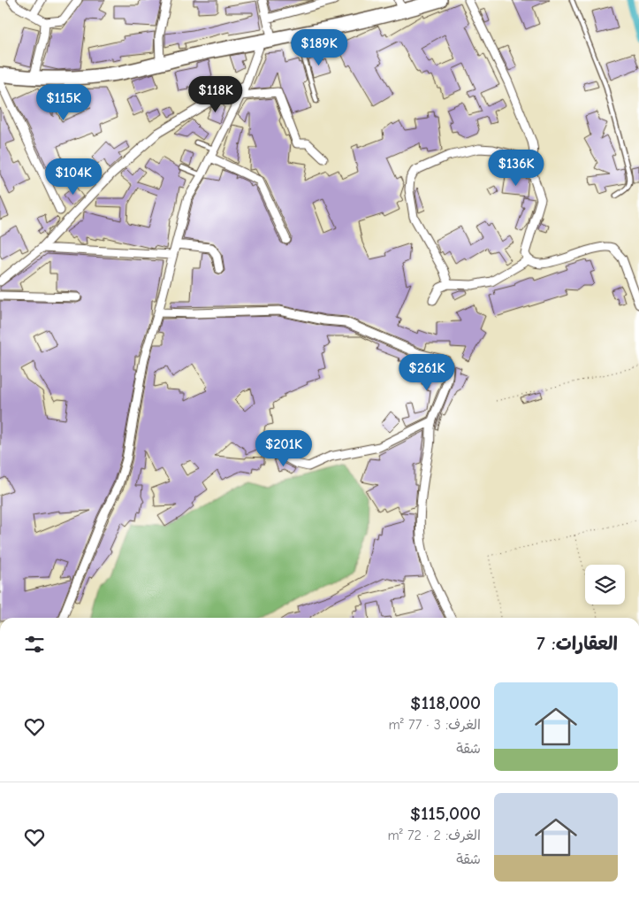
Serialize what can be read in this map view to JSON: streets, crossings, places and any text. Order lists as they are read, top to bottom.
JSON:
{
  "page": {
    "price": [
      "$189K",
      "$118K",
      "$115K",
      "$136K",
      "$104K",
      "$261K",
      "$201K"
    ],
    "heading": "العقارات: 7",
    "list": [
      {
        "name": "$118,000",
        "note": "الغرف: 3 · 77 m² · شقة"
      },
      {
        "name": "$115,000",
        "note": "الغرف: 2 · 72 m² · شقة"
      }
    ]
  }
}
